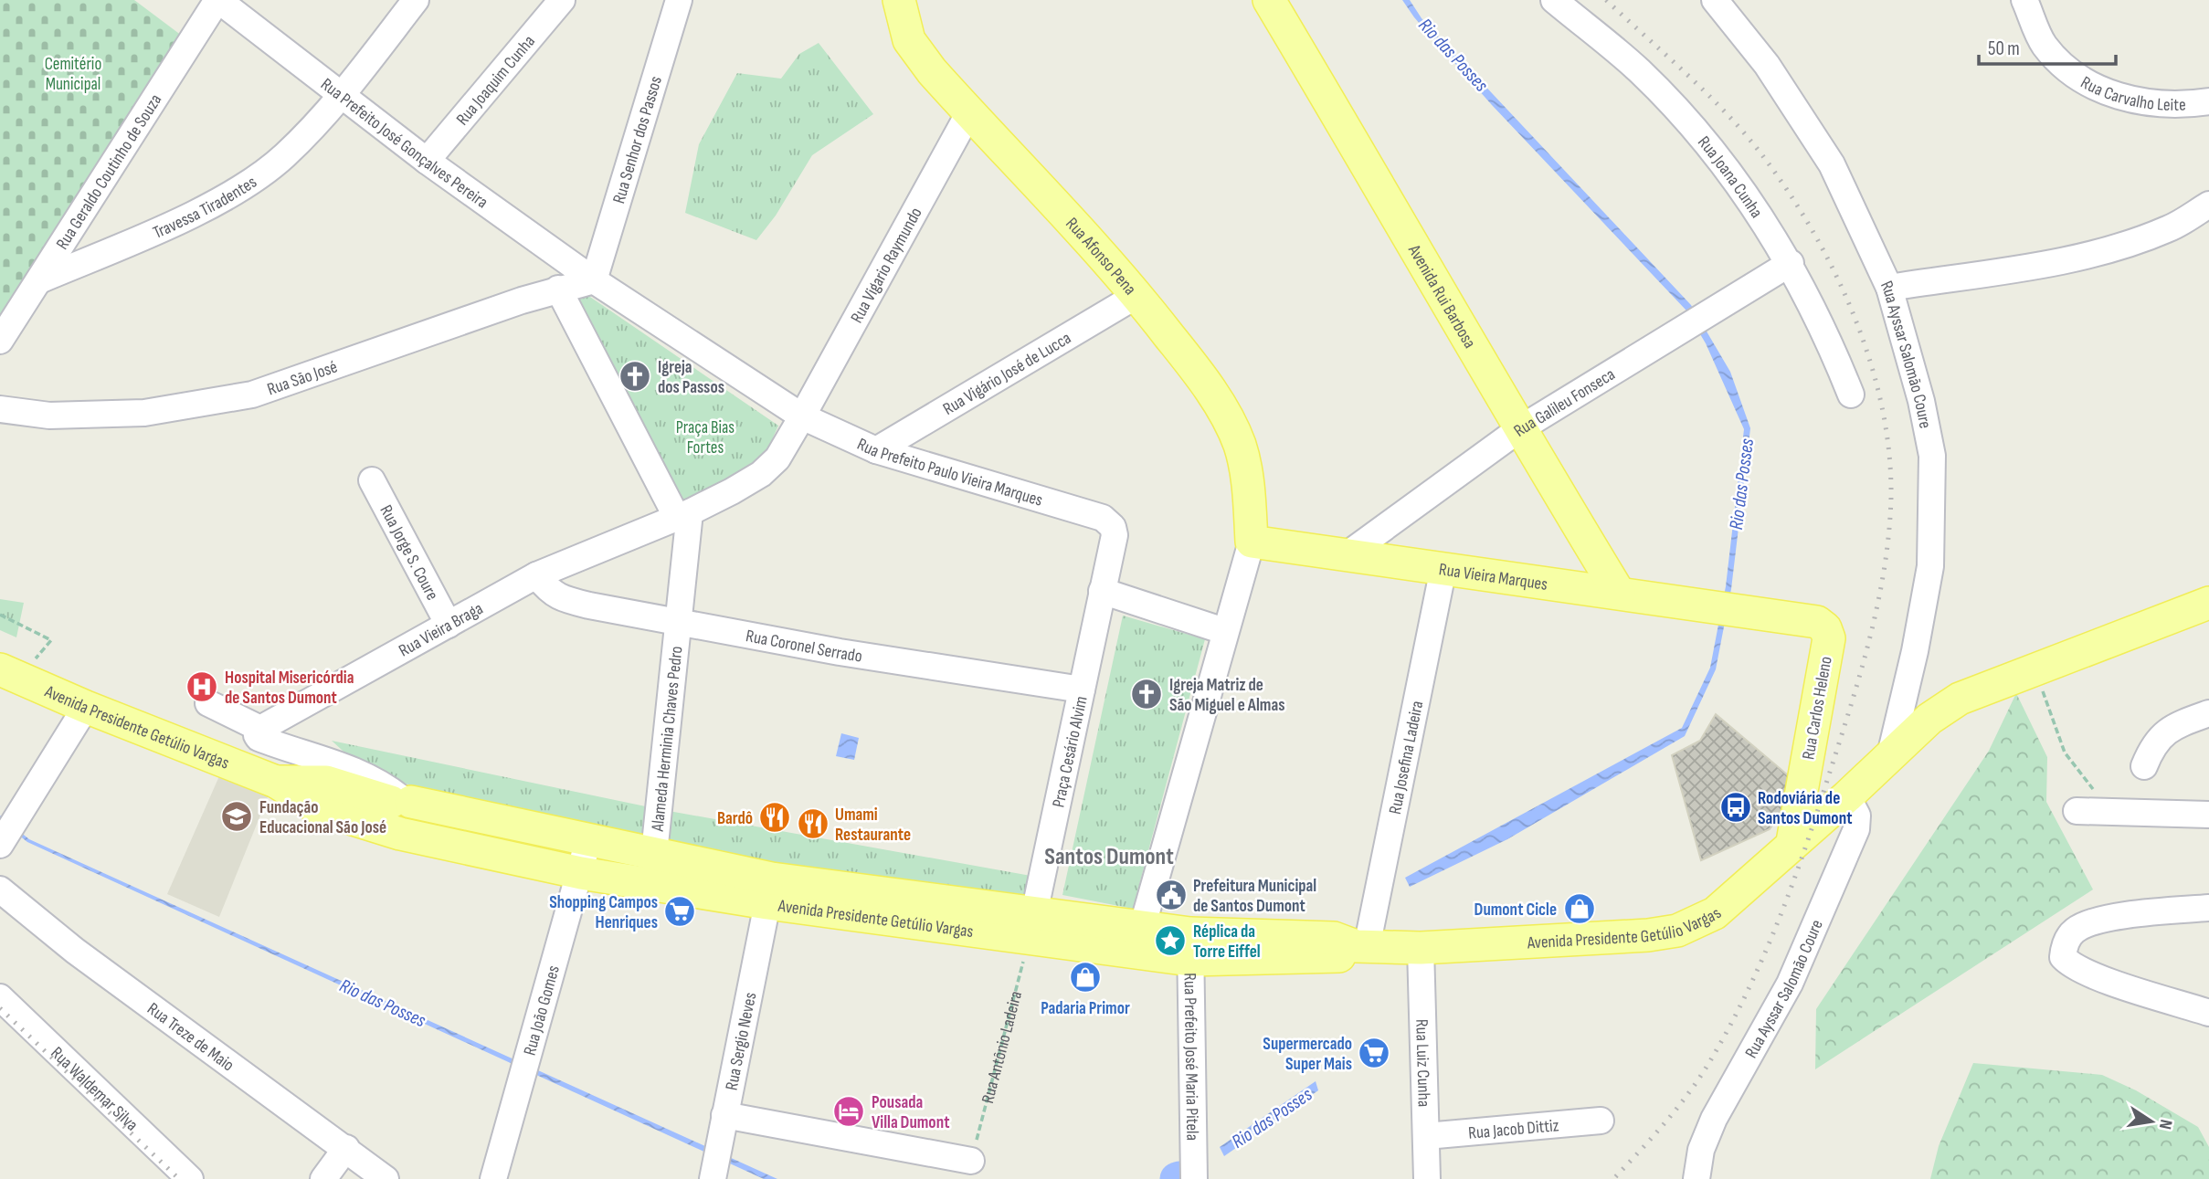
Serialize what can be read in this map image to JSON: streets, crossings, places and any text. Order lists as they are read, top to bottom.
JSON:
{
  "streets": {
    "main road": [
      "Rua Afonso Pena",
      "Avenida Rui Barbosa",
      "Rua Vieira Marques",
      "Rua Carlos Heleno",
      "Avenida Presidente Getúlio Vargas"
    ],
    "street": [
      "Rua Joaquim Cunha",
      "Rua Carvalho Leite",
      "Rua Senhor dos Passos",
      "Rua Prefeito José Gonçalves Pereira",
      "Rua Geraldo Coutinho de Souza",
      "Rua Joana Cunha",
      "Travessa Tiradentes",
      "Rua Vigario Raymundo",
      "Rua Ayssar Salomão Coure",
      "Rua Vigário José de Lucca",
      "Rua São José",
      "Rua Galileu Fonseca",
      "Rua Prefeito Paulo Vieira Marques",
      "Rua Jorge S. Coure",
      "Rua Vieira Braga",
      "Rua Coronel Serrado",
      "Alameda Herminia Chaves Pedro",
      "Praça Cesário Alvim",
      "Rua Josefina Ladeira",
      "Rua João Gomes",
      "Rua Treze de Maio",
      "Rua Sergio Neves",
      "Rua Prefeito José Maria Pitela",
      "Rua Luiz Cunha",
      "Rua Waldemar Silva",
      "Rua Jacob Dittiz"
    ],
    "path": ["Rua Antônio Ladeira"]
  },
  "crossings": [
    ["Rua Joaquim Cunha", "Rua Prefeito José Gonçalves Pereira"],
    ["Rua Senhor dos Passos", "Rua Prefeito José Gonçalves Pereira"],
    ["Rua Senhor dos Passos", "Rua São José"],
    ["Rua Prefeito José Gonçalves Pereira", "Rua Geraldo Coutinho de Souza"],
    ["Rua Prefeito José Gonçalves Pereira", "Travessa Tiradentes"],
    ["Rua Prefeito José Gonçalves Pereira", "Rua São José"],
    ["Rua Geraldo Coutinho de Souza", "Travessa Tiradentes"],
    ["Rua Joana Cunha", "Rua Galileu Fonseca"],
    ["Rua Afonso Pena", "Rua Vigario Raymundo"],
    ["Rua Afonso Pena", "Rua Vigário José de Lucca"],
    ["Rua Afonso Pena", "Rua Vieira Marques"],
    ["Rua Vigario Raymundo", "Rua Prefeito Paulo Vieira Marques"],
    ["Avenida Rui Barbosa", "Rua Galileu Fonseca"],
    ["Avenida Rui Barbosa", "Rua Vieira Marques"],
    ["Rua Ayssar Salomão Coure", "Avenida Presidente Getúlio Vargas"],
    ["Rua Vigário José de Lucca", "Rua Prefeito Paulo Vieira Marques"],
    ["Rua Galileu Fonseca", "Rua Vieira Marques"],
    ["Rua Prefeito Paulo Vieira Marques", "Praça Cesário Alvim"],
    ["Rua Jorge S. Coure", "Rua Vieira Braga"],
    ["Rua Vieira Marques", "Rua Carlos Heleno"],
    ["Rua Vieira Marques", "Rua Josefina Ladeira"],
    ["Rua Vieira Braga", "Rua Coronel Serrado"],
    ["Rua Vieira Braga", "Alameda Herminia Chaves Pedro"],
    ["Rua Coronel Serrado", "Alameda Herminia Chaves Pedro"],
    ["Rua Coronel Serrado", "Praça Cesário Alvim"],
    ["Rua Carlos Heleno", "Avenida Presidente Getúlio Vargas"],
    ["Avenida Presidente Getúlio Vargas", "Alameda Herminia Chaves Pedro"],
    ["Avenida Presidente Getúlio Vargas", "Praça Cesário Alvim"],
    ["Avenida Presidente Getúlio Vargas", "Rua Josefina Ladeira"],
    ["Avenida Presidente Getúlio Vargas", "Rua João Gomes"],
    ["Avenida Presidente Getúlio Vargas", "Rua Sergio Neves"],
    ["Avenida Presidente Getúlio Vargas", "Rua Antônio Ladeira"],
    ["Avenida Presidente Getúlio Vargas", "Rua Prefeito José Maria Pitela"],
    ["Avenida Presidente Getúlio Vargas", "Rua Luiz Cunha"],
    ["Praça Cesário Alvim", "Rua Antônio Ladeira"],
    ["Rua Luiz Cunha", "Rua Jacob Dittiz"]
  ],
  "districts": ["Santos Dumont"],
  "water": ["Rio das Posses"],
  "parks": ["Cemitério Municipal", "Praça Bias Fortes"],
  "places": {
    "church": ["Igreja dos Passos", "Igreja Matriz de São Miguel e Almas"],
    "hospital": ["Hospital Misericórdia de Santos Dumont"],
    "bus stop": ["Rodoviária de Santos Dumont"],
    "school or university": ["Fundação Educacional São José"],
    "restaurant": ["Bardô", "Umami Restaurante"],
    "public building": ["Prefeitura Municipal de Santos Dumont"],
    "shop": ["Dumont Cicle", "Padaria Primor"],
    "supermarket": ["Shopping Campos Henriques", "Supermercado Super Mais"],
    "place": ["Réplica da Torre Eiffel"],
    "hotel": ["Pousada Villa Dumont"]
  },
  "scale_bar": "50 m",
  "north": "right"
}
